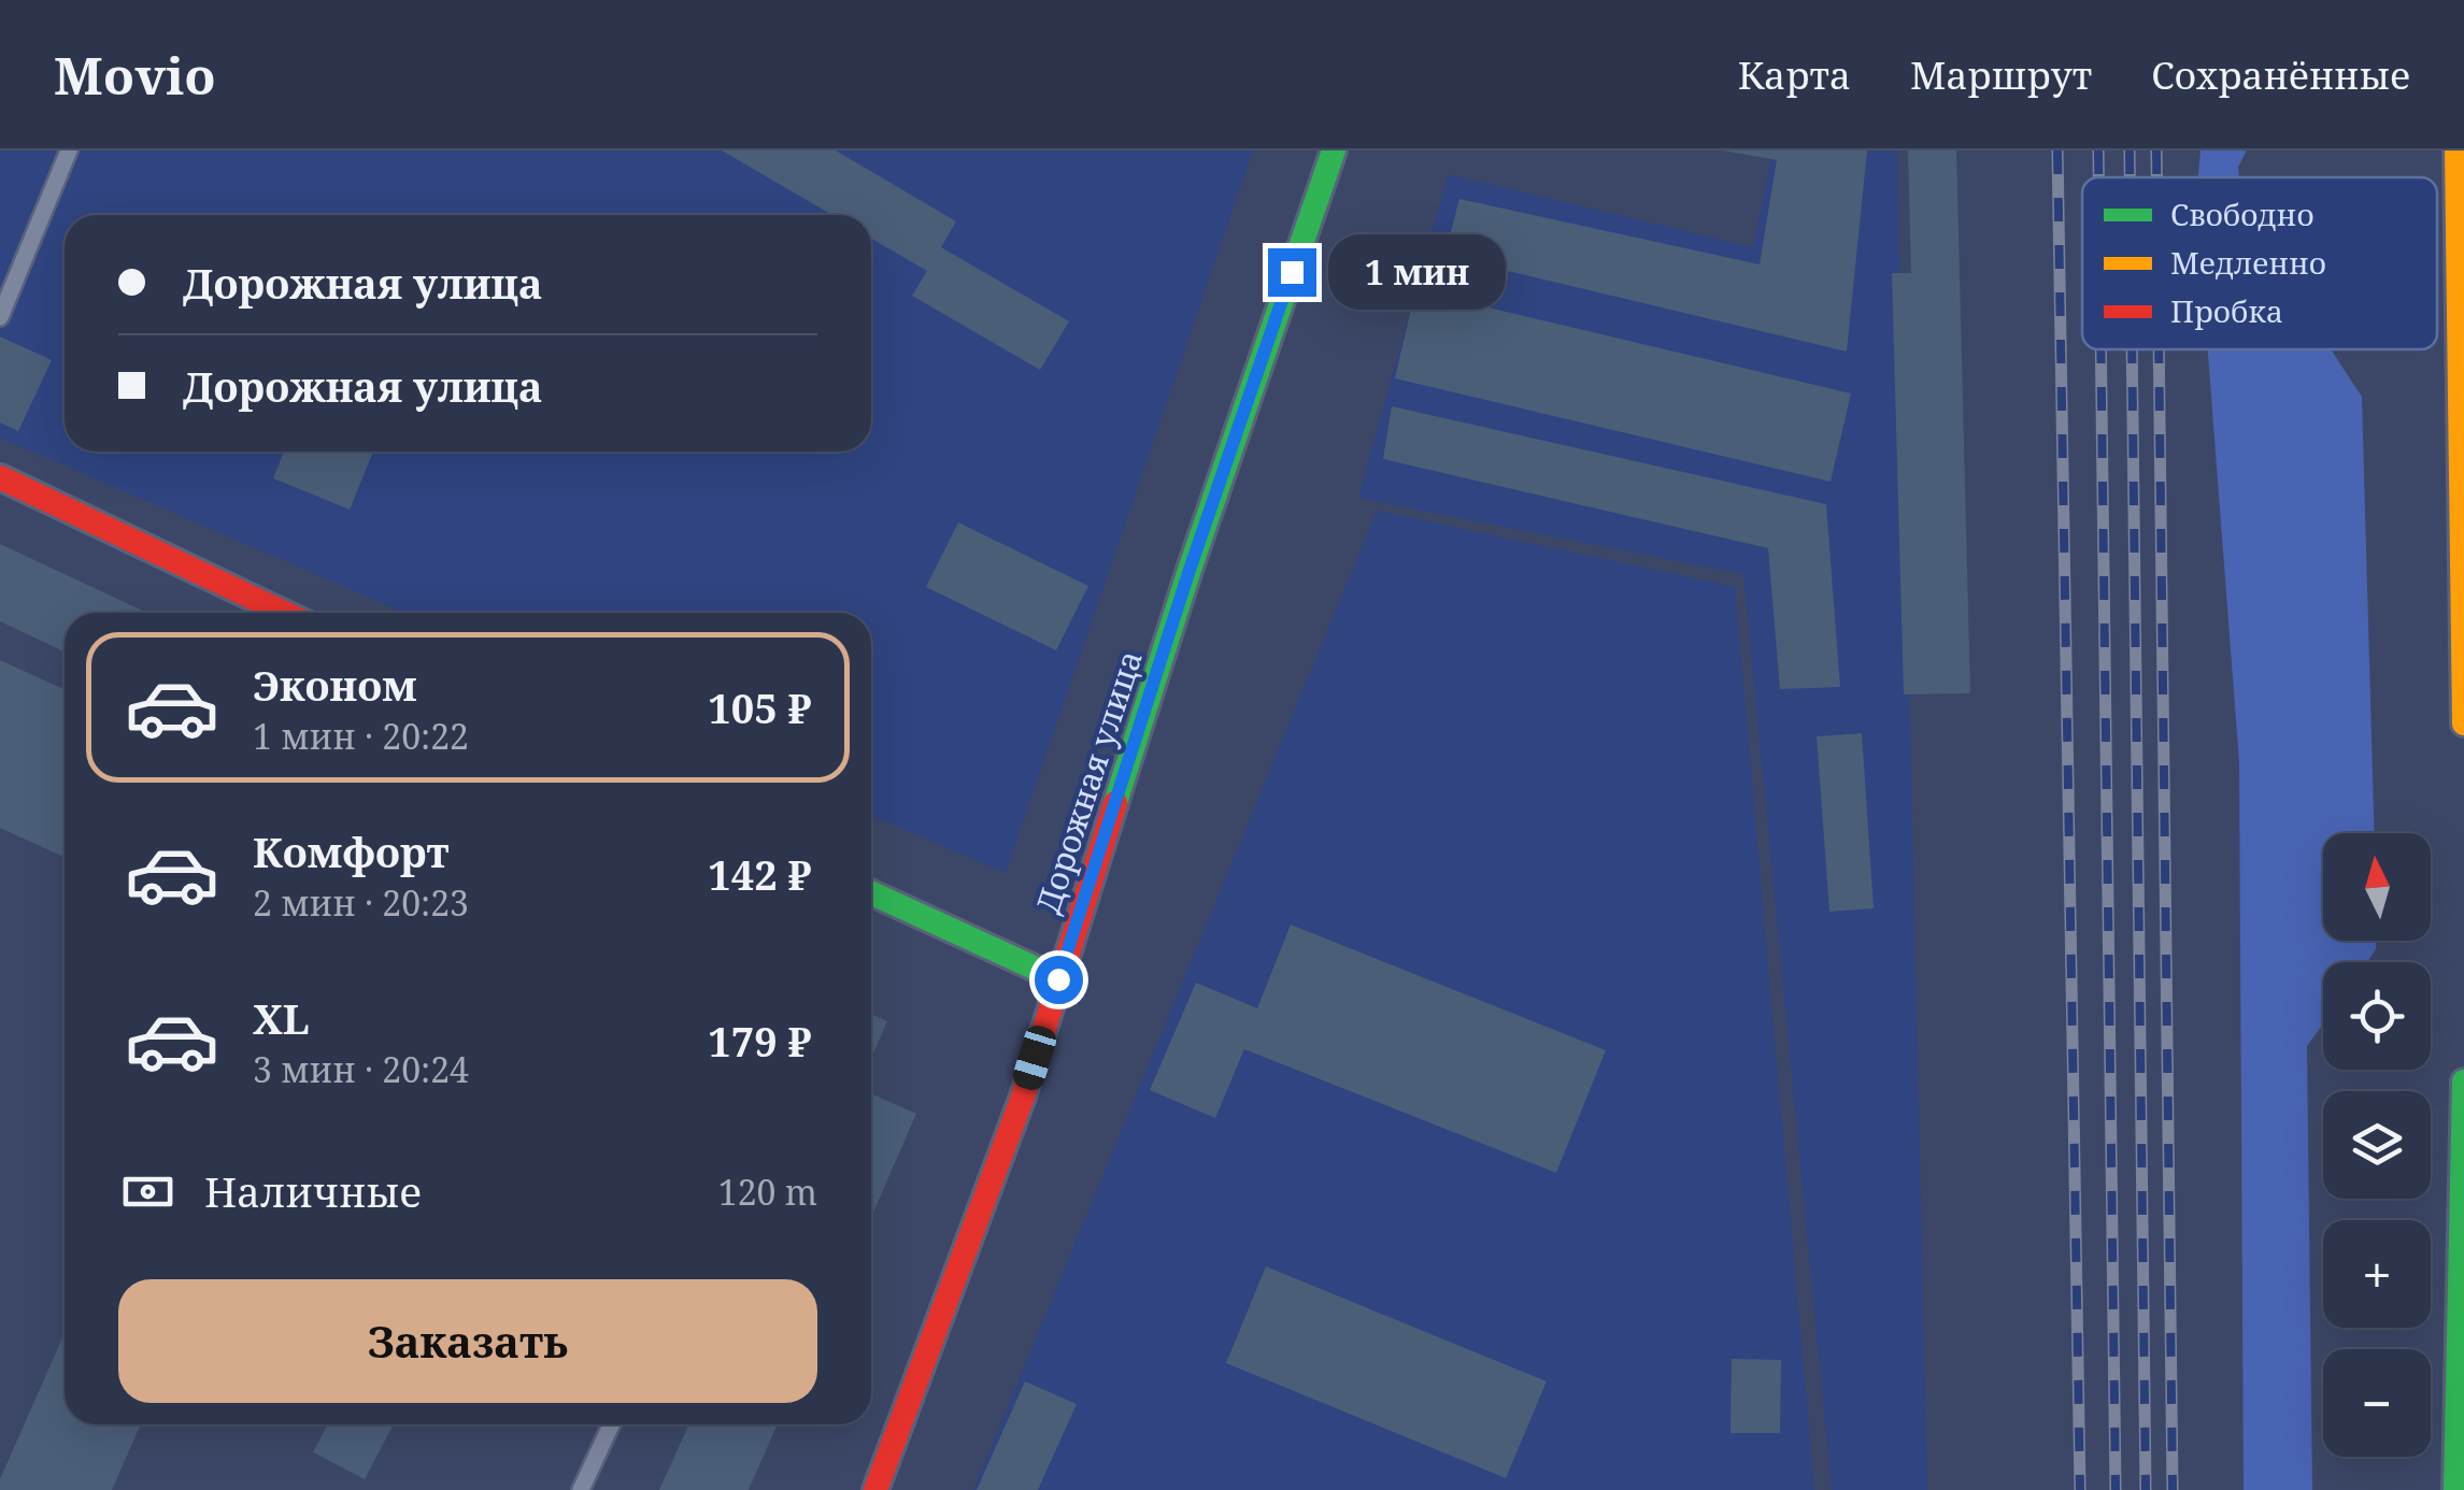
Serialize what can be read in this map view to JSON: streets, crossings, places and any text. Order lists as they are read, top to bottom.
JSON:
{
  "streets": {
    "main road": ["Дорожная улица"]
  },
  "legend": ["Свободно", "Медленно", "Пробка"],
  "north": "top",
  "page": {
    "header": "Movio",
    "nav": ["Карта", "Маршрут", "Сохранённые"],
    "banner": ["Дорожная улица", "Дорожная улица"],
    "bubble": "1 мин",
    "list": [
      {
        "name": "Эконом",
        "note": "1 мин · 20:22",
        "value": "105 ₽"
      },
      {
        "name": "Комфорт",
        "note": "2 мин · 20:23",
        "value": "142 ₽"
      },
      {
        "name": "XL",
        "note": "3 мин · 20:24",
        "value": "179 ₽"
      }
    ],
    "map_buttons": ["+", "−"],
    "pay": ["Наличные", "120 m"],
    "buttons": "Заказать"
  }
}
